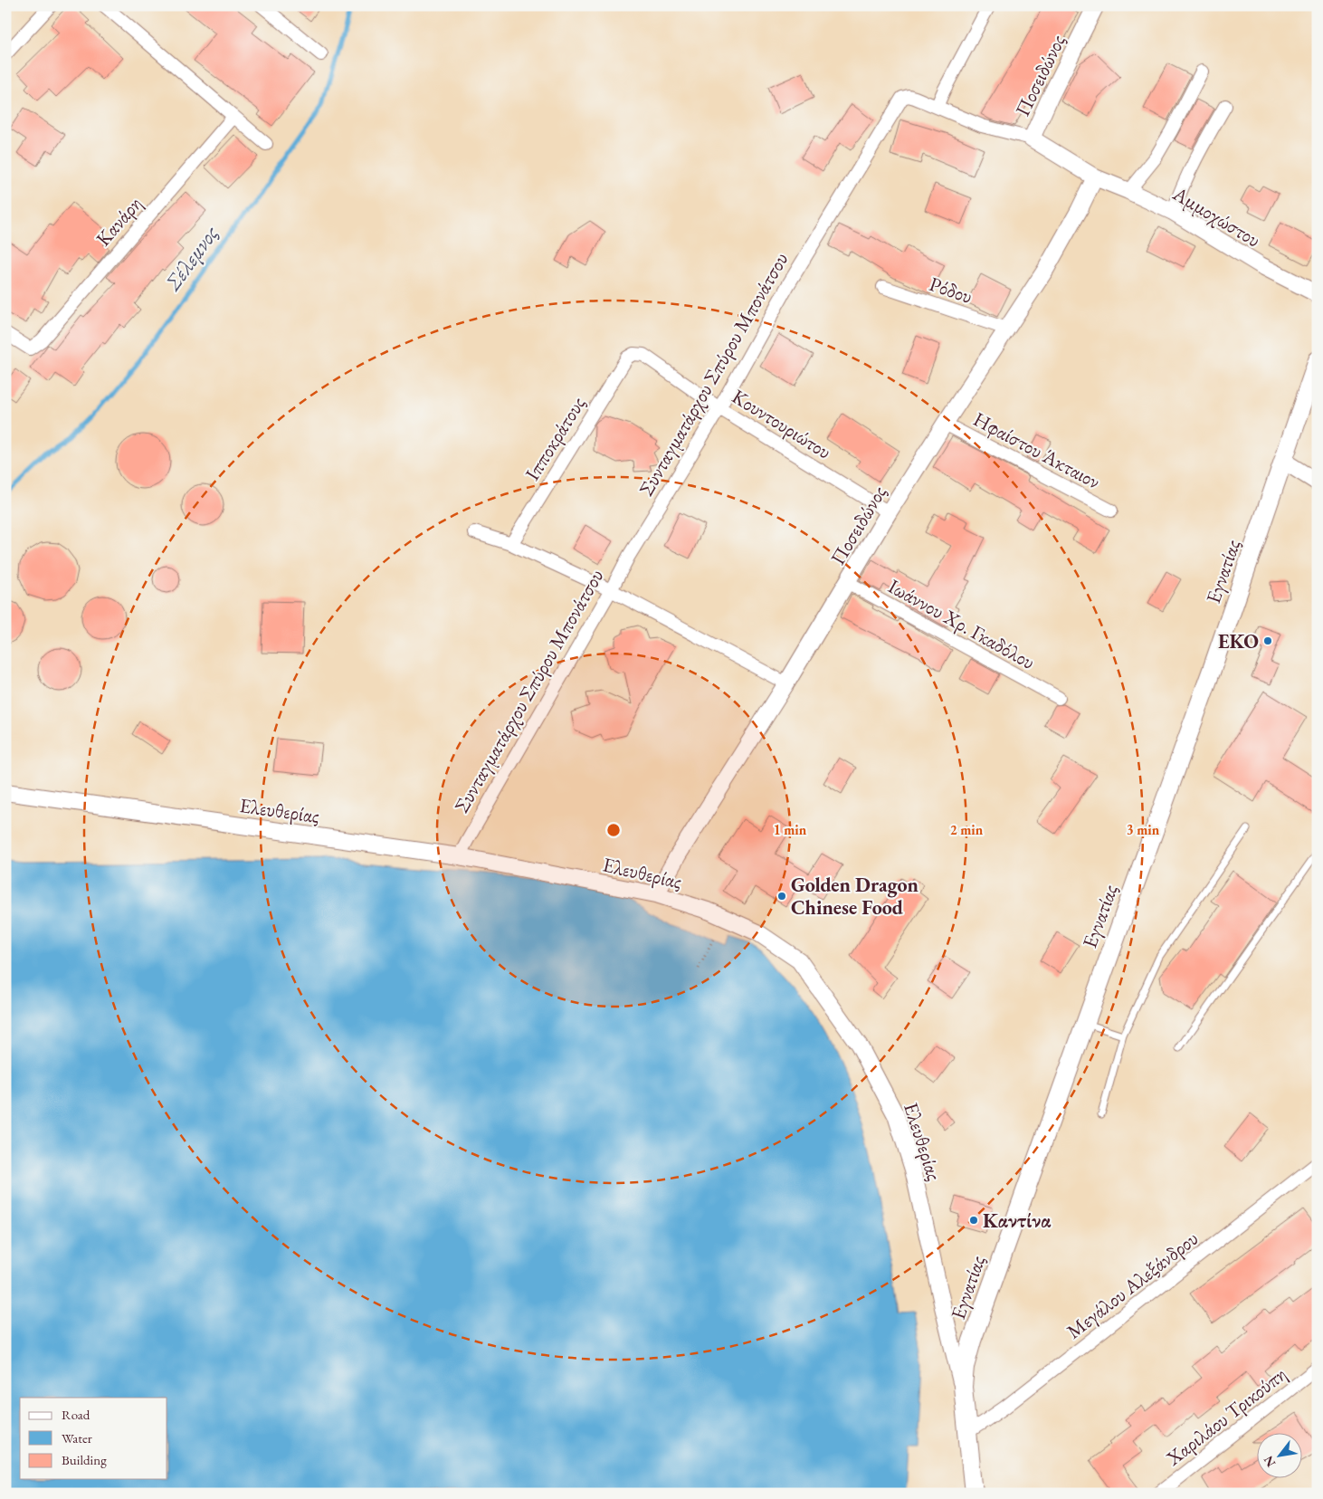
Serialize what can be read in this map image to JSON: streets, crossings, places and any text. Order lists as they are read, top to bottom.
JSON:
{
  "streets": {
    "main road": ["Εγνατίας"],
    "street": [
      "Ποσειδώνος",
      "Αμμοχώστου",
      "Κανάρη",
      "Ρόδου",
      "Συνταγματάρχου Σπύρου Μπονάτσου",
      "Κουντουριώτου",
      "Ιπποκράτους",
      "Ηφαίστου Άκταιον",
      "Ιωάννου Χρ. Γκαδόλου",
      "Ελευθερίας",
      "Μεγάλου Αλεξάνδρου",
      "Χαριλάου Τρικούπη"
    ]
  },
  "crossings": [
    ["Ποσειδώνος", "Αμμοχώστου"],
    ["Ποσειδώνος", "Ρόδου"],
    ["Ποσειδώνος", "Συνταγματάρχου Σπύρου Μπονάτσου"],
    ["Ποσειδώνος", "Κουντουριώτου"],
    ["Ποσειδώνος", "Ηφαίστου Άκταιον"],
    ["Ποσειδώνος", "Ιωάννου Χρ. Γκαδόλου"],
    ["Ποσειδώνος", "Ελευθερίας"],
    ["Αμμοχώστου", "Συνταγματάρχου Σπύρου Μπονάτσου"],
    ["Συνταγματάρχου Σπύρου Μπονάτσου", "Κουντουριώτου"],
    ["Συνταγματάρχου Σπύρου Μπονάτσου", "Ελευθερίας"],
    ["Κουντουριώτου", "Ιπποκράτους"],
    ["Εγνατίας", "Ελευθερίας"],
    ["Εγνατίας", "Μεγάλου Αλεξάνδρου"]
  ],
  "water": ["Σέλεμνος"],
  "places": ["EKO", "Golden Dragon Chinese Food", "Καντίνα"],
  "legend": ["Road", "Water", "Building"],
  "north": "bottom left",
  "rings": ["1 min", "2 min", "3 min"]
}
